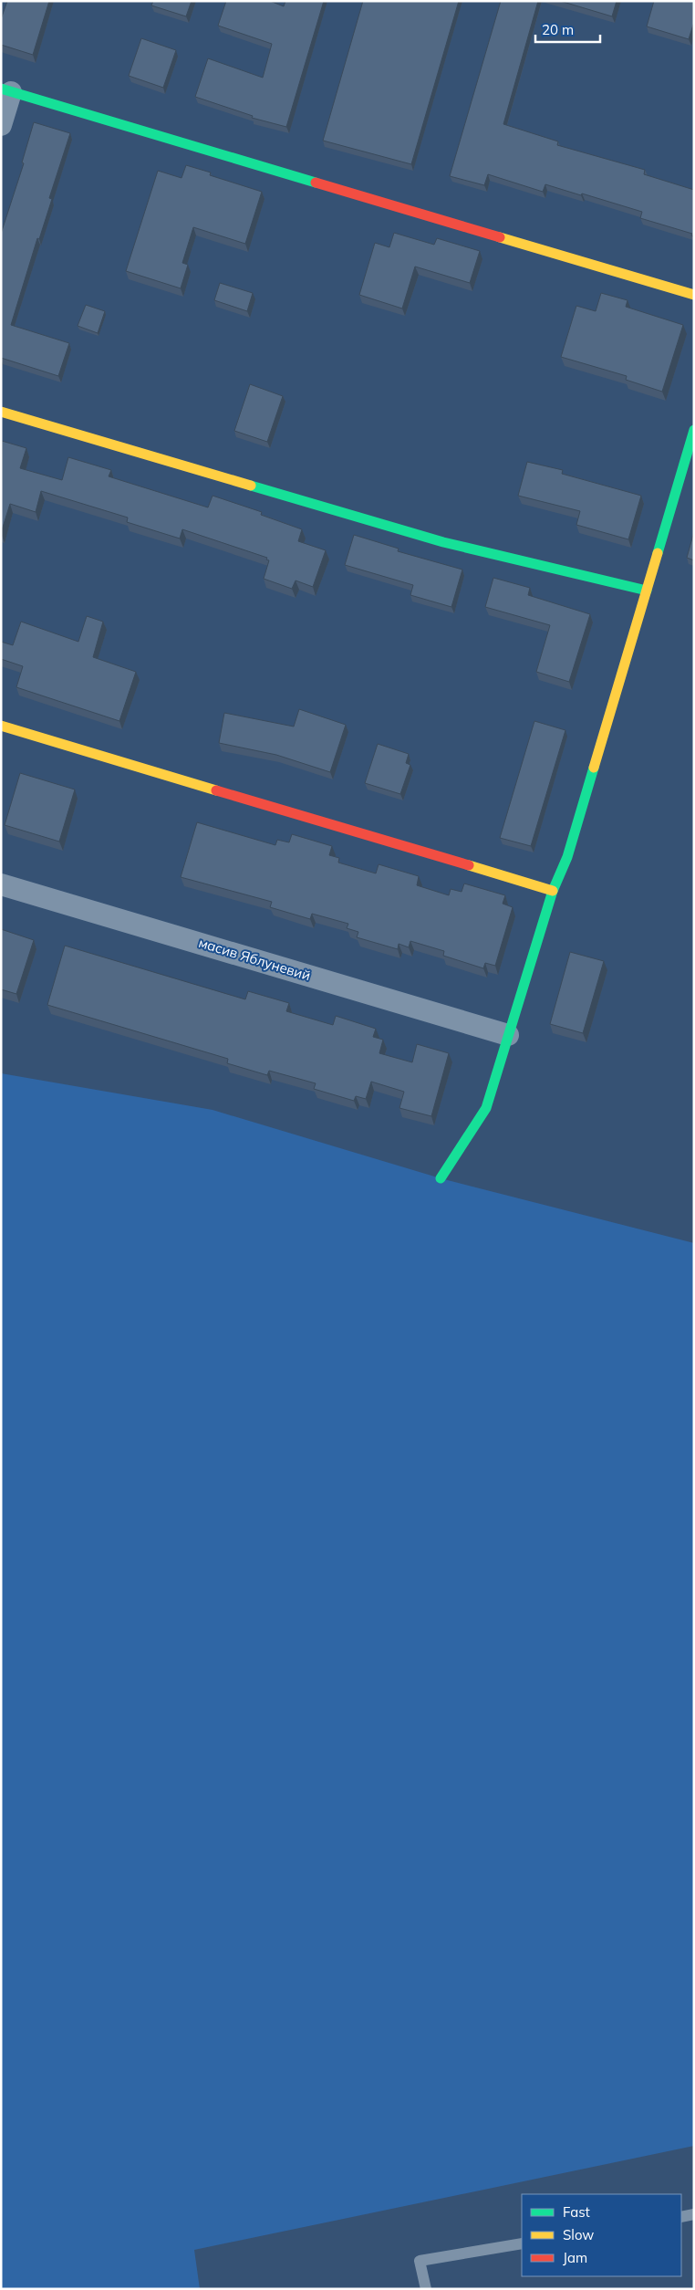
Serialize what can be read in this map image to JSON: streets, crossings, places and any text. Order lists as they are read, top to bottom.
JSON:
{
  "streets": {
    "street": ["масив Яблуневий"]
  },
  "legend": ["Fast", "Slow", "Jam"],
  "scale_bar": "20 m"
}
